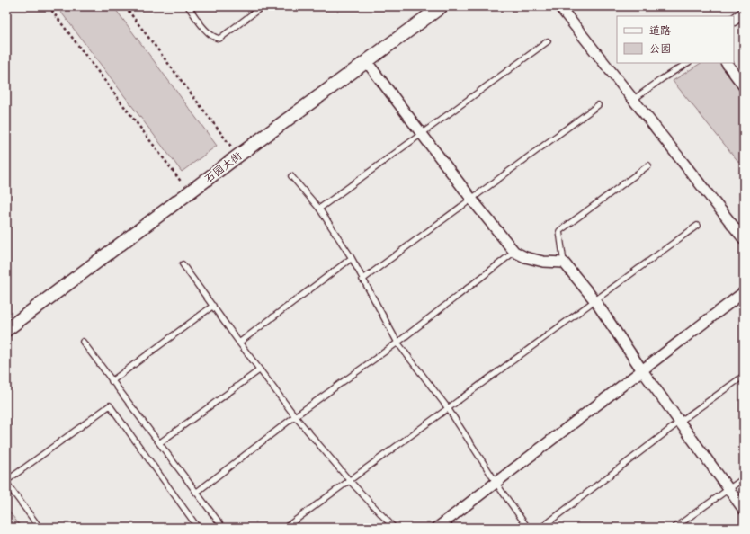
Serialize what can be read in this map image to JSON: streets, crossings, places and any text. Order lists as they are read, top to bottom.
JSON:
{
  "streets": {
    "street": ["石园大街"]
  },
  "legend": ["道路", "公园"]
}
